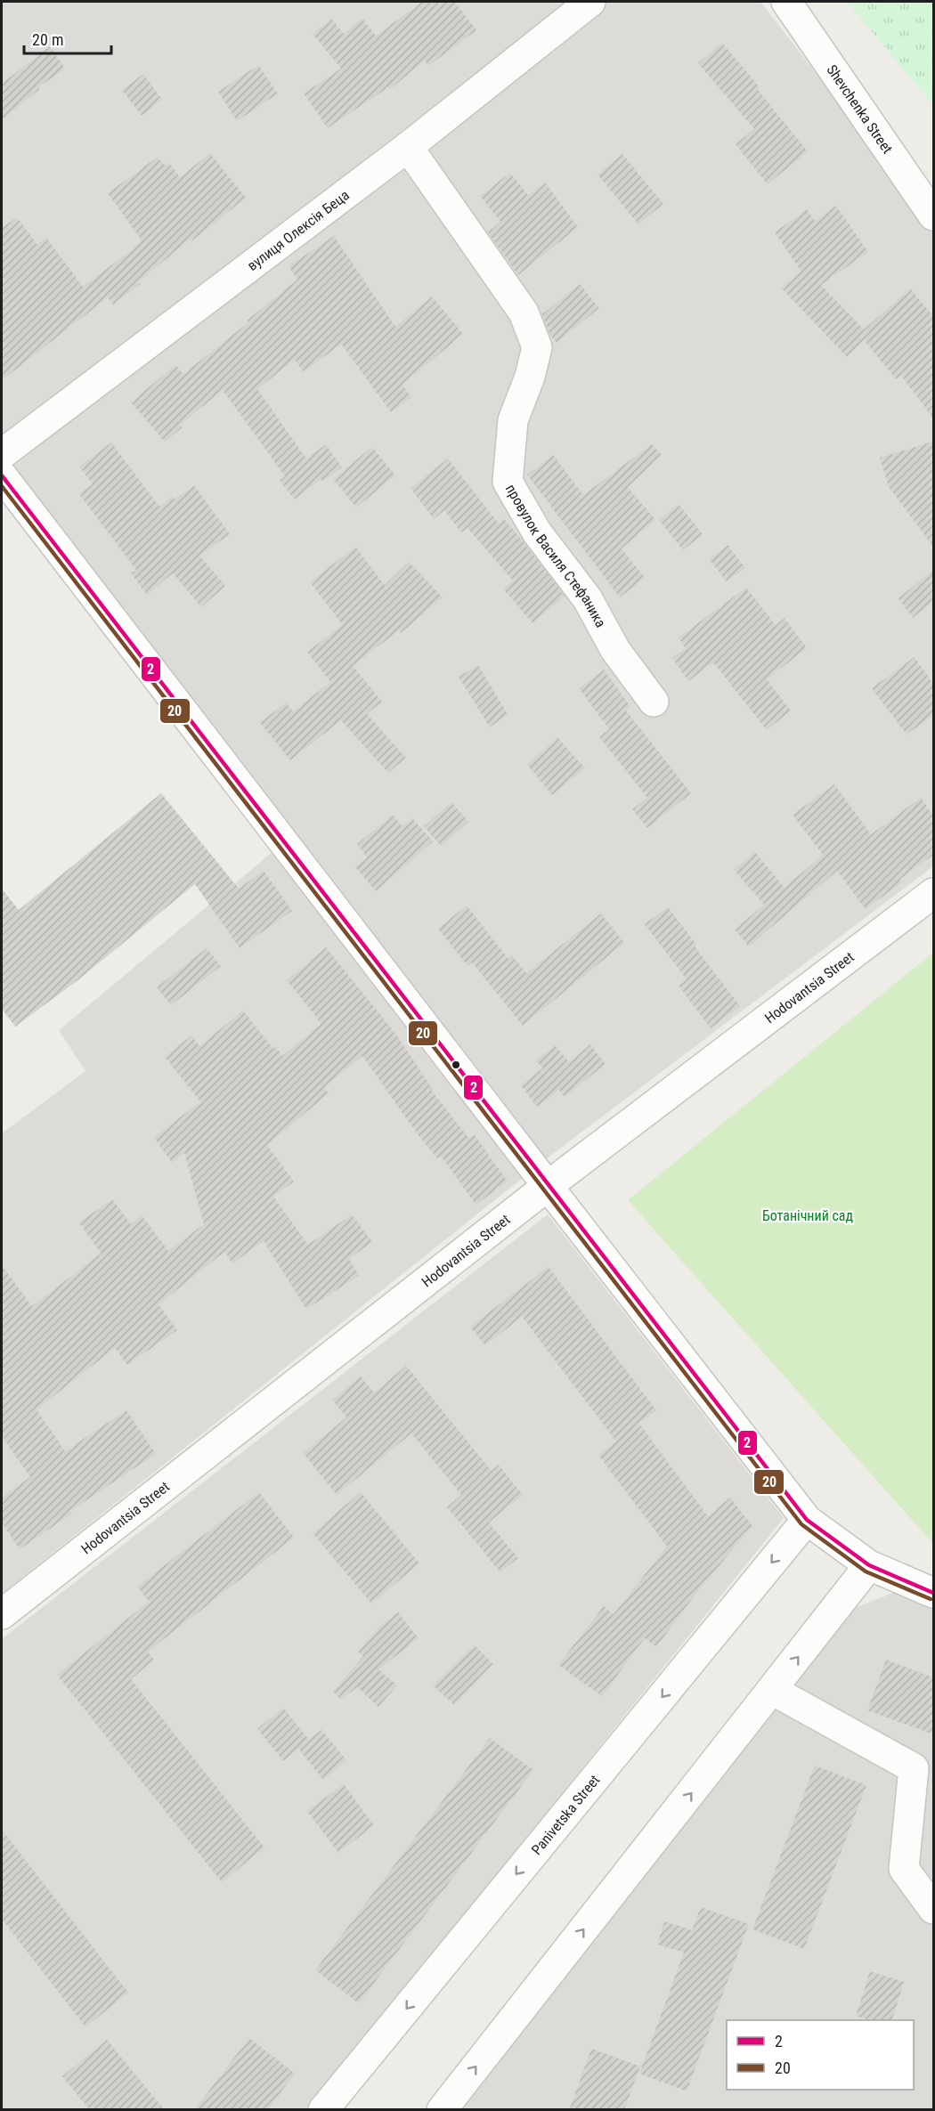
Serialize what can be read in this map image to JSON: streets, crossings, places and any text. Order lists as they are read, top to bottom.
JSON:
{
  "streets": {
    "street": [
      "Shevchenka Street",
      "вулиця Олексія Беца",
      "провулок Василя Стефаника",
      "Hodovantsia Street",
      "Panivetska Street"
    ]
  },
  "crossings": [
    ["вулиця Олексія Беца", "провулок Василя Стефаника"]
  ],
  "parks": ["Ботанічний сад"],
  "lines": ["transit line 2", "transit line 20"],
  "legend": ["2", "20"],
  "scale_bar": "20 m"
}
